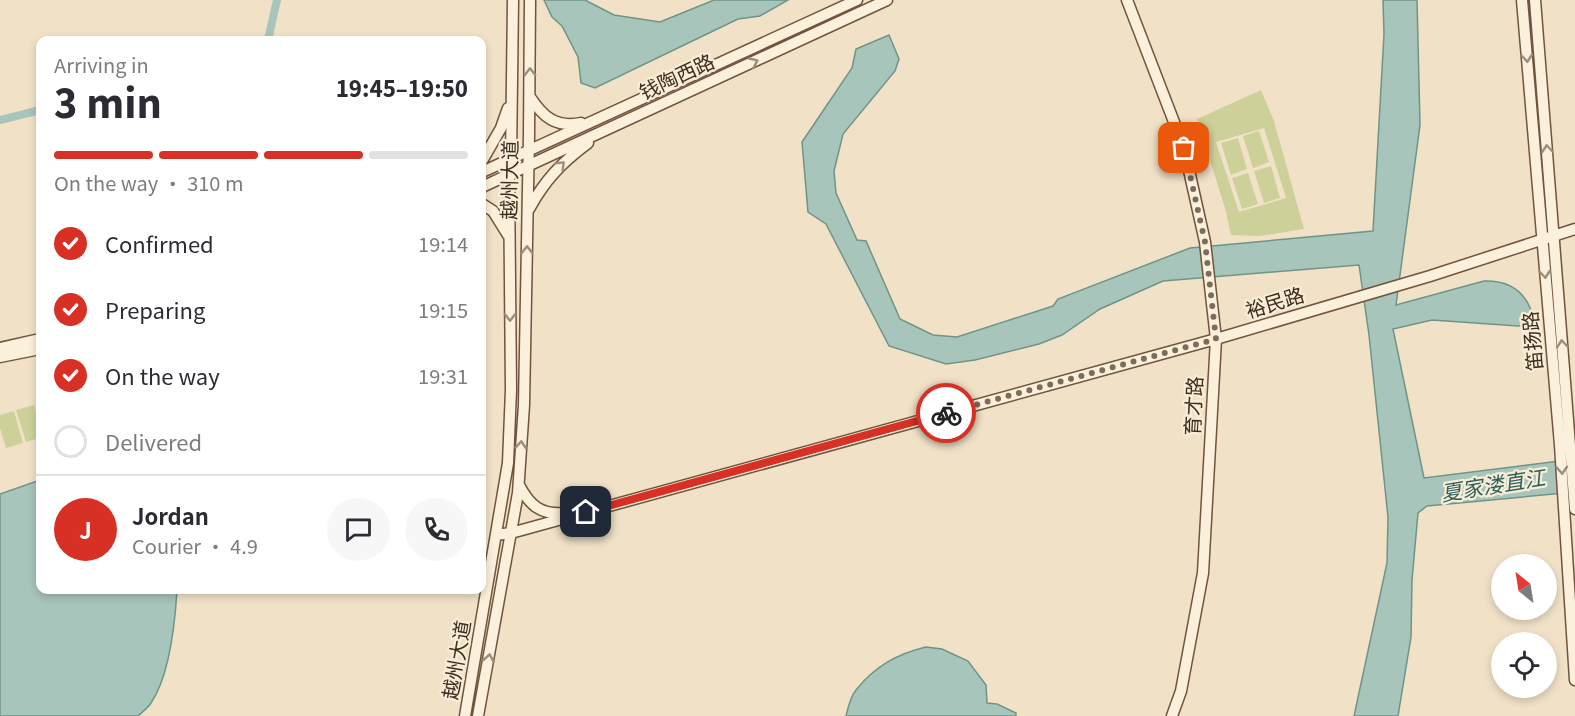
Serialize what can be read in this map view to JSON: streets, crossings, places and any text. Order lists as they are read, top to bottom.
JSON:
{
  "streets": {
    "street": [
      "钱陶西路",
      "越州大道",
      "裕民路",
      "笛扬路",
      "育才路"
    ]
  },
  "crossings": [
    ["钱陶西路", "越州大道"],
    ["越州大道", "裕民路"],
    ["裕民路", "笛扬路"],
    ["裕民路", "育才路"]
  ],
  "water": ["夏家溇直江"],
  "north": "top left",
  "page": {
    "heading": ["3 min", "Arriving in", "19:45–19:50"],
    "panel": ["Jordan", "Courier · 4.9"],
    "bar": "On the way · 310 m",
    "list": [
      ["Confirmed", "19:14"],
      ["Preparing", "19:15"],
      ["On the way", "19:31"],
      "Delivered"
    ],
    "round": "J"
  }
}
